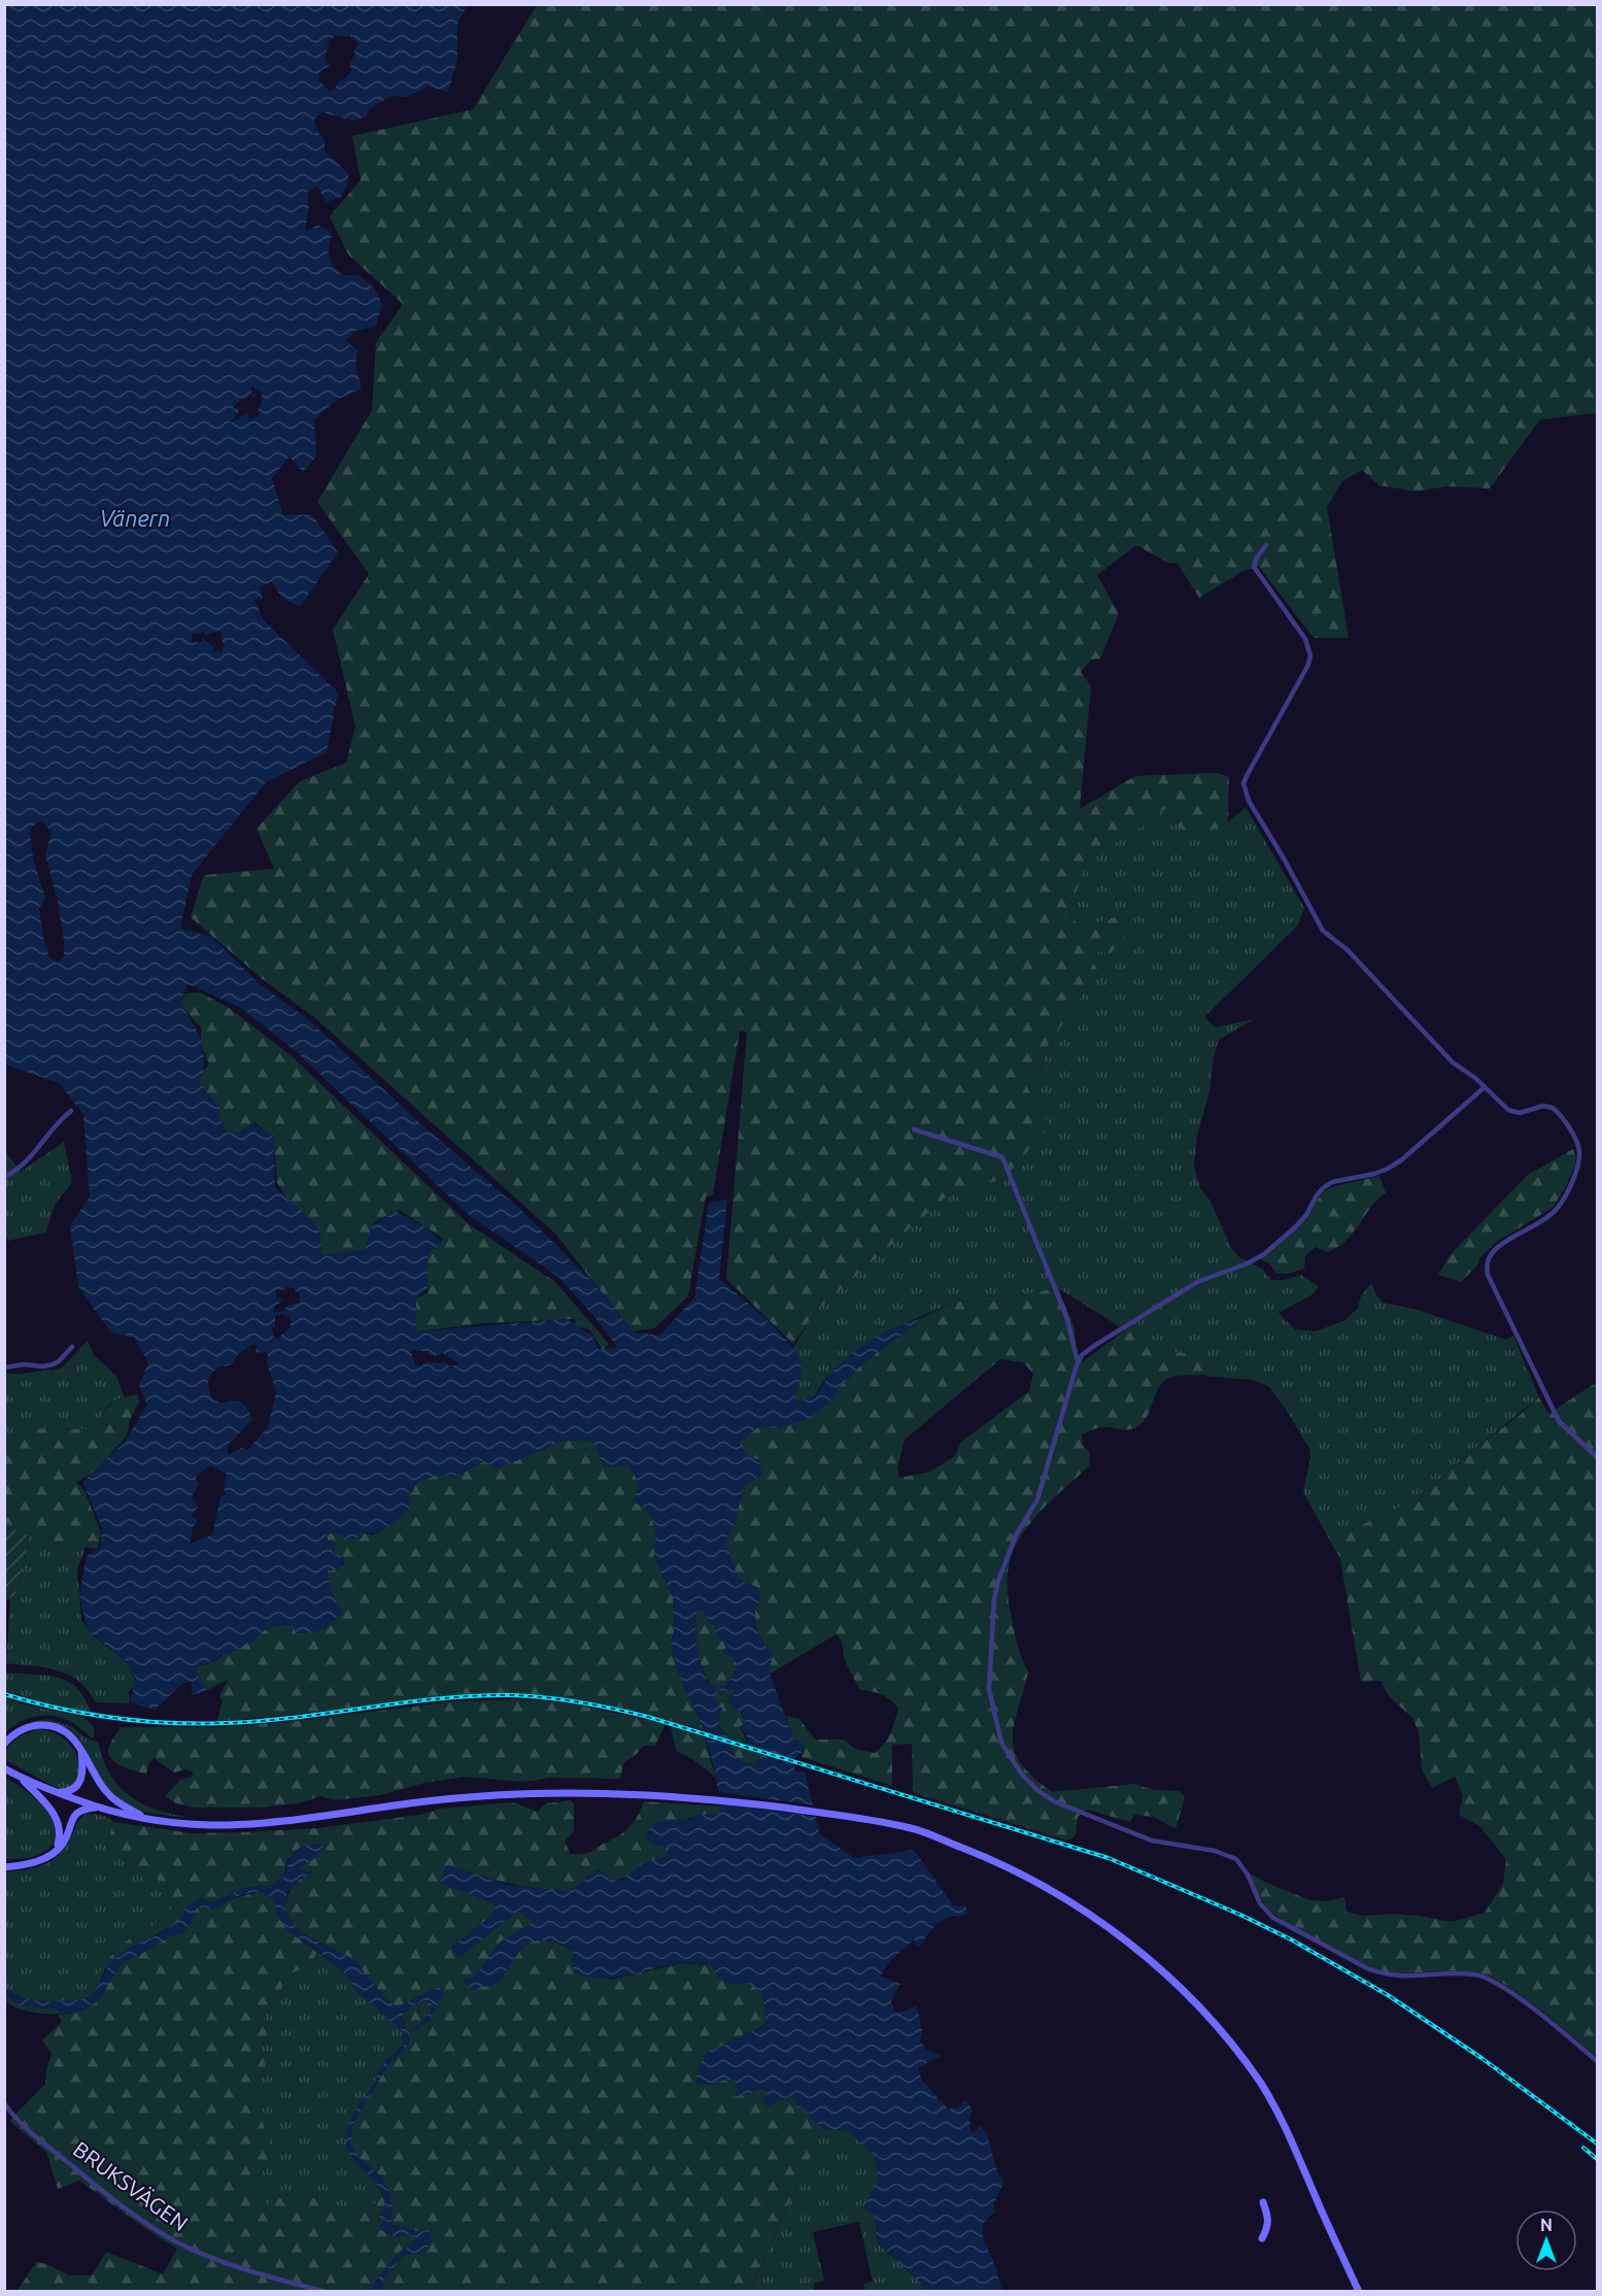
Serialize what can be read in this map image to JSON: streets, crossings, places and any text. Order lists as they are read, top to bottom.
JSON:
{
  "streets": {
    "street": ["BRUKSVÄGEN"]
  },
  "water": ["Vänern"],
  "north": "top"
}
